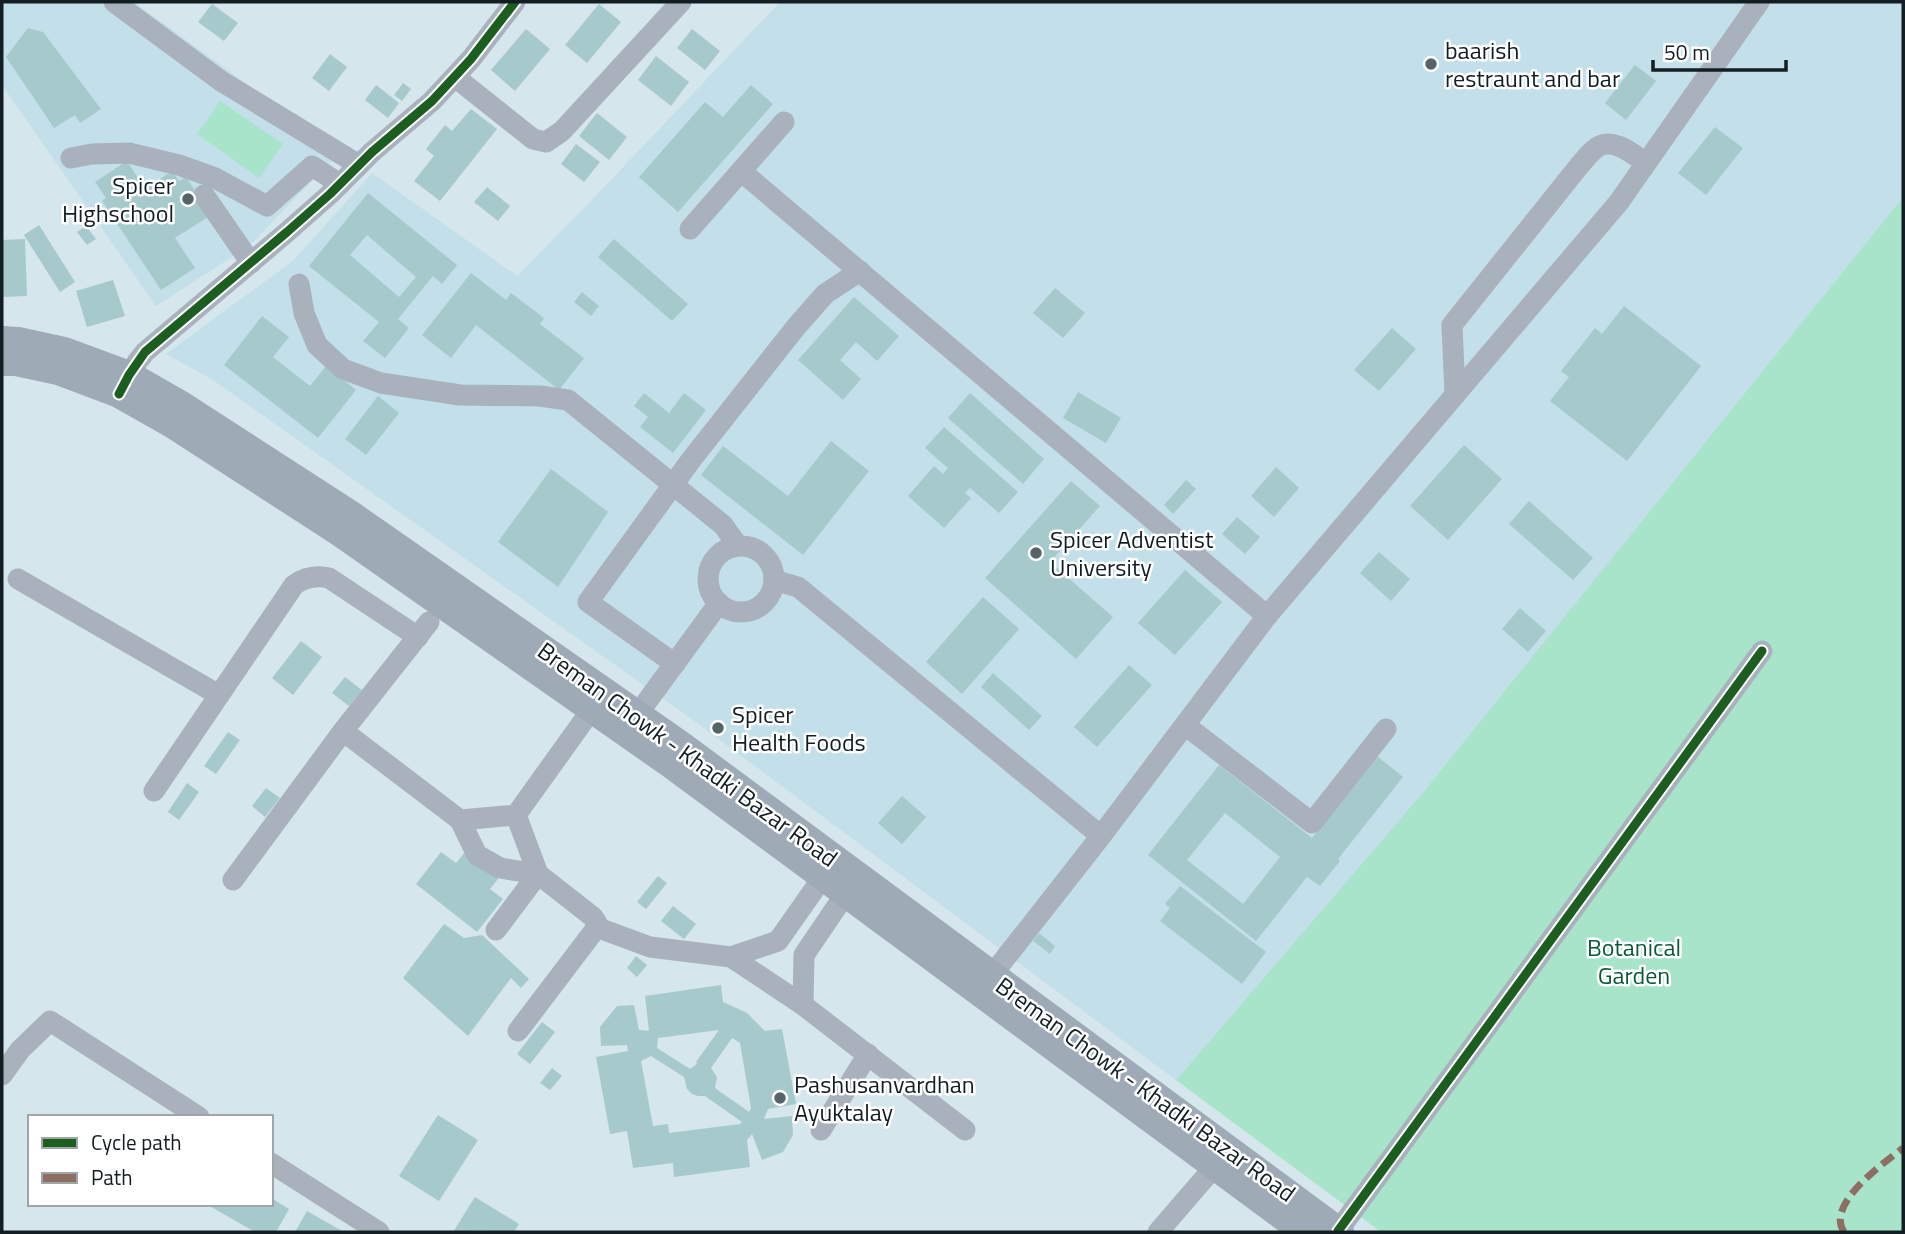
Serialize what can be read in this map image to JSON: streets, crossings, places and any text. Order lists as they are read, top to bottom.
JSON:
{
  "streets": {
    "main road": ["Breman Chowk - Khadki Bazar Road"]
  },
  "parks": ["Botanical Garden"],
  "places": [
    "baarish restraunt and bar",
    "Spicer Highschool",
    "Spicer Adventist University",
    "Spicer Health Foods",
    "Pashusanvardhan Ayuktalay"
  ],
  "legend": ["Cycle path", "Path"],
  "scale_bar": "50 m"
}
